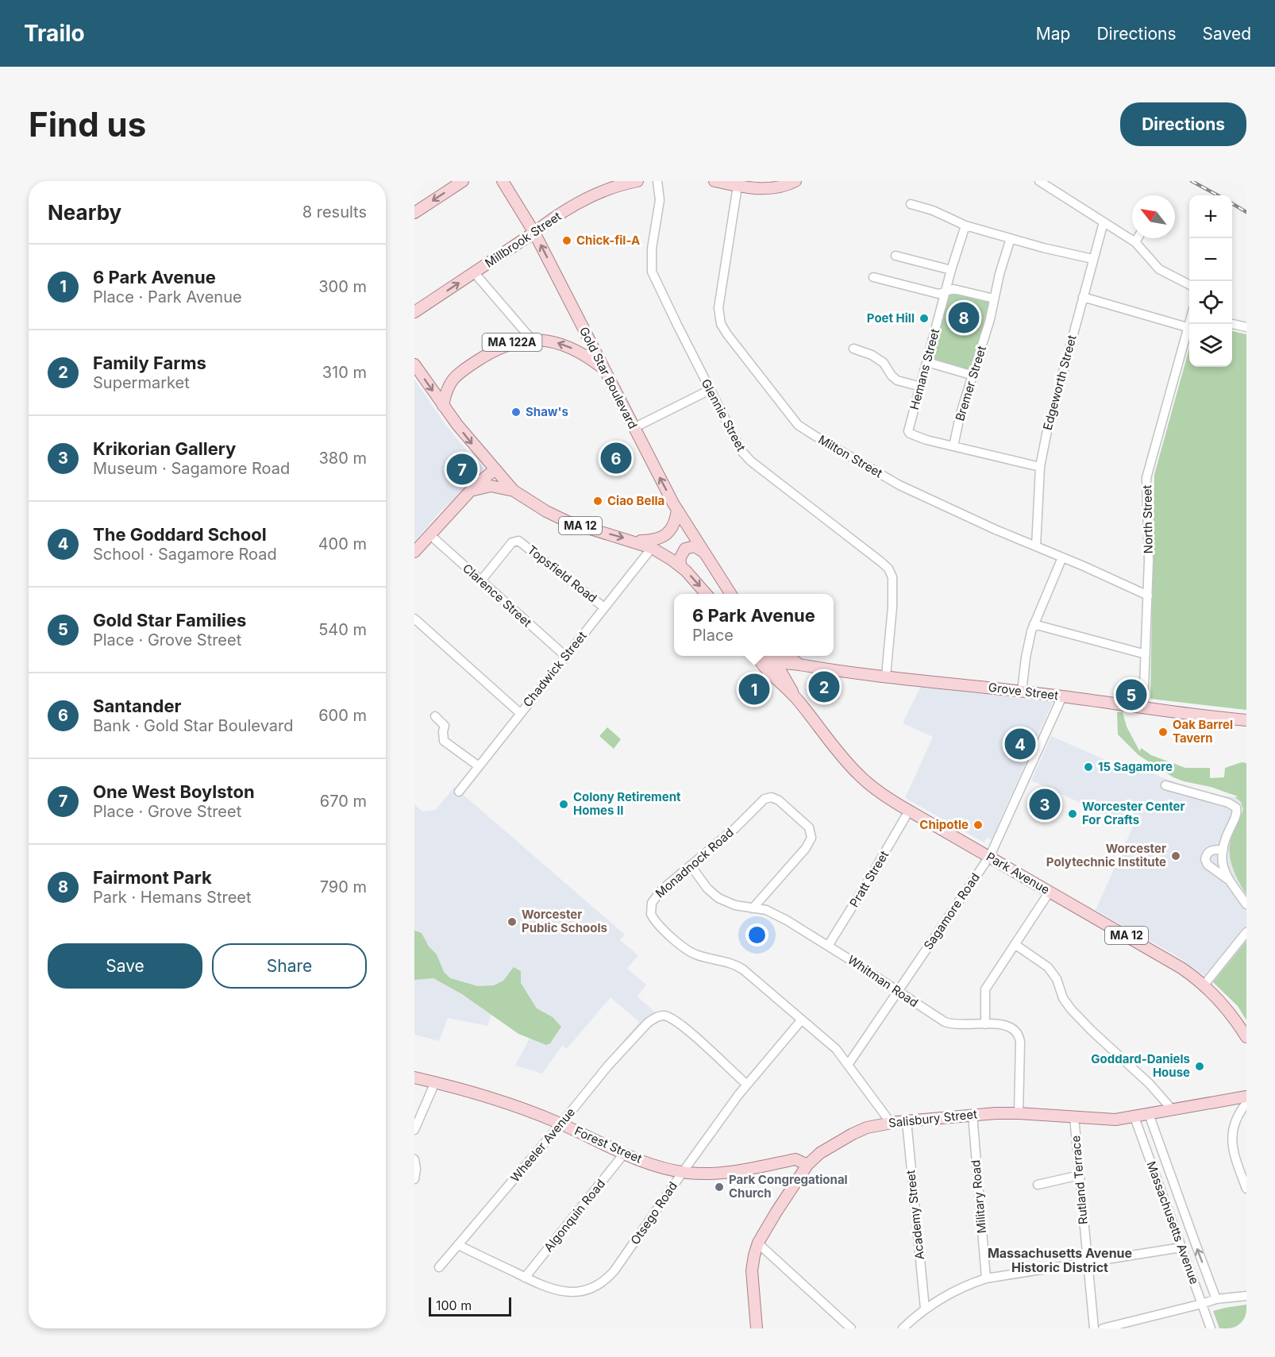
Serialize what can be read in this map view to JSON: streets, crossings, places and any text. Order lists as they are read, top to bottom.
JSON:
{
  "streets": {
    "main road": [
      "Millbrook Street",
      "MA 122A",
      "Gold Star Boulevard",
      "MA 12",
      "Grove Street",
      "Park Avenue",
      "Salisbury Street",
      "Forest Street"
    ],
    "street": [
      "Hemans Street",
      "Edgeworth Street",
      "Bremer Street",
      "Glennie Street",
      "Milton Street",
      "North Street",
      "Topsfield Road",
      "Clarence Street",
      "Chadwick Street",
      "Monadnock Road",
      "Pratt Street",
      "Sagamore Road",
      "Whitman Road",
      "Wheeler Avenue",
      "Rutland Terrace",
      "Military Road",
      "Otsego Road",
      "Academy Street",
      "Algonquin Road",
      "Massachusetts Avenue"
    ]
  },
  "crossings": [
    ["Millbrook Street", "Gold Star Boulevard"],
    ["MA 122A", "Gold Star Boulevard"],
    ["MA 122A", "MA 12"],
    ["Hemans Street", "Bremer Street"],
    ["Edgeworth Street", "Milton Street"],
    ["Glennie Street", "Grove Street"],
    ["Milton Street", "North Street"],
    ["North Street", "Grove Street"],
    ["MA 12", "Chadwick Street"],
    ["Topsfield Road", "Clarence Street"],
    ["Topsfield Road", "Chadwick Street"],
    ["Clarence Street", "Chadwick Street"],
    ["Grove Street", "Park Avenue"],
    ["Grove Street", "Sagamore Road"],
    ["Monadnock Road", "Sagamore Road"],
    ["Monadnock Road", "Whitman Road"],
    ["Monadnock Road", "Salisbury Street"],
    ["Monadnock Road", "Otsego Road"],
    ["Park Avenue", "Pratt Street"],
    ["Park Avenue", "Sagamore Road"],
    ["Pratt Street", "Whitman Road"],
    ["Sagamore Road", "Whitman Road"],
    ["Whitman Road", "Salisbury Street"],
    ["Salisbury Street", "Forest Street"],
    ["Salisbury Street", "Rutland Terrace"],
    ["Salisbury Street", "Military Road"],
    ["Salisbury Street", "Academy Street"],
    ["Salisbury Street", "Massachusetts Avenue"],
    ["Wheeler Avenue", "Forest Street"],
    ["Wheeler Avenue", "Otsego Road"],
    ["Forest Street", "Otsego Road"],
    ["Forest Street", "Algonquin Road"],
    ["Otsego Road", "Algonquin Road"]
  ],
  "one_way": ["Gold Star Boulevard"],
  "districts": ["Massachusetts Avenue Historic District"],
  "places": [
    "Chick-fil-A",
    "Poet Hill",
    "Shaw's",
    "Ciao Bella",
    "Oak Barrel Tavern",
    "15 Sagamore",
    "Colony Retirement Homes II",
    "Worcester Center For Crafts",
    "Chipotle",
    "Worcester Polytechnic Institute",
    "Worcester Public Schools",
    "Goddard-Daniels House",
    "Park Congregational Church"
  ],
  "scale_bar": "100 m",
  "north": "top left",
  "page": {
    "header": "Trailo",
    "nav": ["Map", "Directions", "Saved"],
    "buttons": [
      "Directions",
      ["Save", "Share"]
    ],
    "title": "Find us",
    "heading": ["Nearby", "8 results"],
    "map_buttons": ["+", "−"],
    "list": [
      {
        "mark": "1",
        "name": "6 Park Avenue",
        "note": "Place · Park Avenue",
        "value": "300 m"
      },
      {
        "mark": "2",
        "name": "Family Farms",
        "note": "Supermarket",
        "value": "310 m"
      },
      {
        "mark": "3",
        "name": "Krikorian Gallery",
        "note": "Museum · Sagamore Road",
        "value": "380 m"
      },
      {
        "mark": "4",
        "name": "The Goddard School",
        "note": "School · Sagamore Road",
        "value": "400 m"
      },
      {
        "mark": "5",
        "name": "Gold Star Families",
        "note": "Place · Grove Street",
        "value": "540 m"
      },
      {
        "mark": "6",
        "name": "Santander",
        "note": "Bank · Gold Star Boulevard",
        "value": "600 m"
      },
      {
        "mark": "7",
        "name": "One West Boylston",
        "note": "Place · Grove Street",
        "value": "670 m"
      },
      {
        "mark": "8",
        "name": "Fairmont Park",
        "note": "Park · Hemans Street",
        "value": "790 m"
      }
    ],
    "pins": [
      "8",
      "6",
      "7",
      "2",
      "1",
      "5",
      "4",
      "3"
    ],
    "popup": ["6 Park Avenue", "Place"],
    "scale": "100 m"
  }
}
